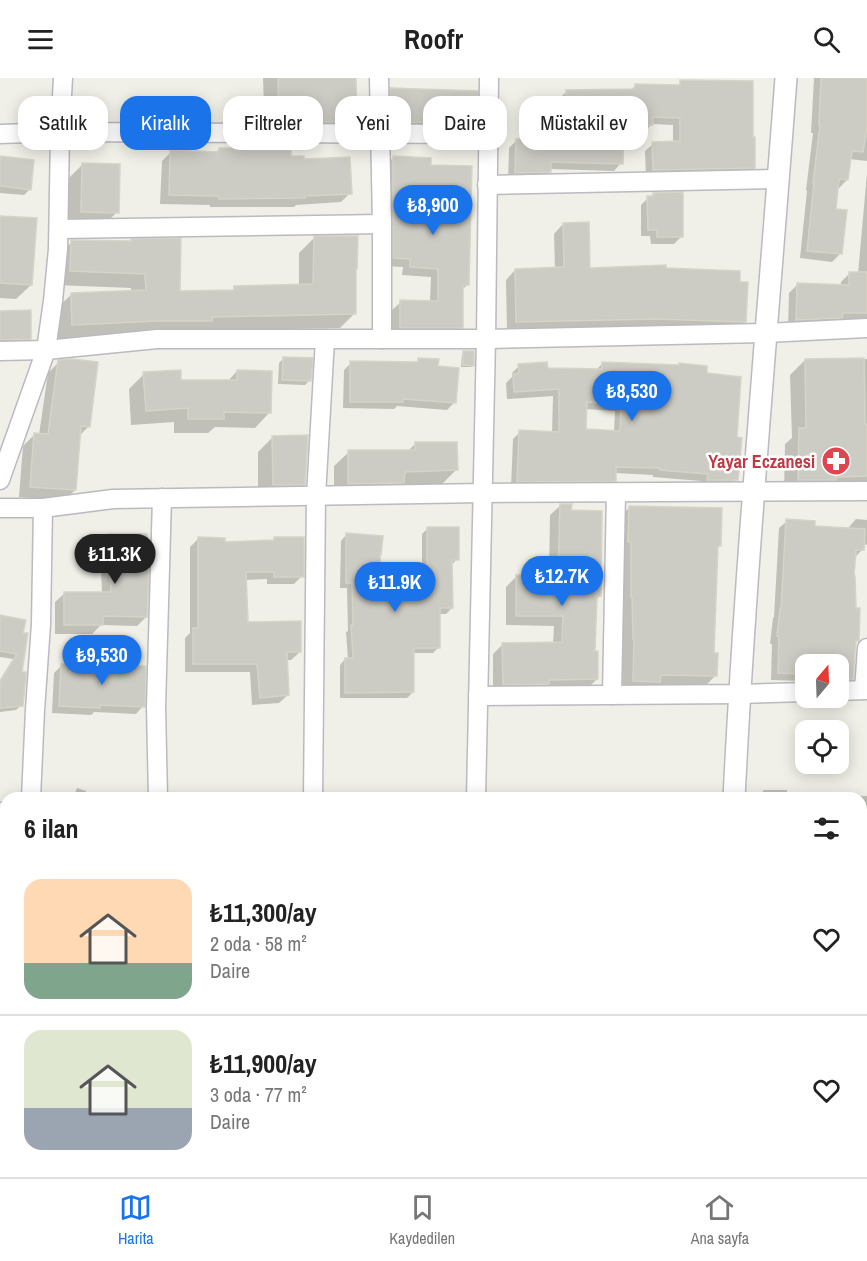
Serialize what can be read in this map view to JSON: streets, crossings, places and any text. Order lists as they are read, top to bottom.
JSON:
{
  "places": {
    "pharmacy": ["Yayar Eczanesi"]
  },
  "north": "top",
  "page": {
    "header": "Roofr",
    "chip": [
      "Satılık",
      "Kiralık",
      "Filtreler",
      "Yeni",
      "Daire",
      "Müstakil ev"
    ],
    "price": [
      "₺8,900",
      "₺8,530",
      "₺11.3K",
      "₺12.7K",
      "₺11.9K",
      "₺9,530"
    ],
    "heading": "6 ilan",
    "list": [
      {
        "name": "₺11,300/ay",
        "note": "2 oda · 58 m² · Daire"
      },
      {
        "name": "₺11,900/ay",
        "note": "3 oda · 77 m² · Daire"
      }
    ],
    "tabs": ["Harita", "Kaydedilen", "Ana sayfa"]
  }
}
